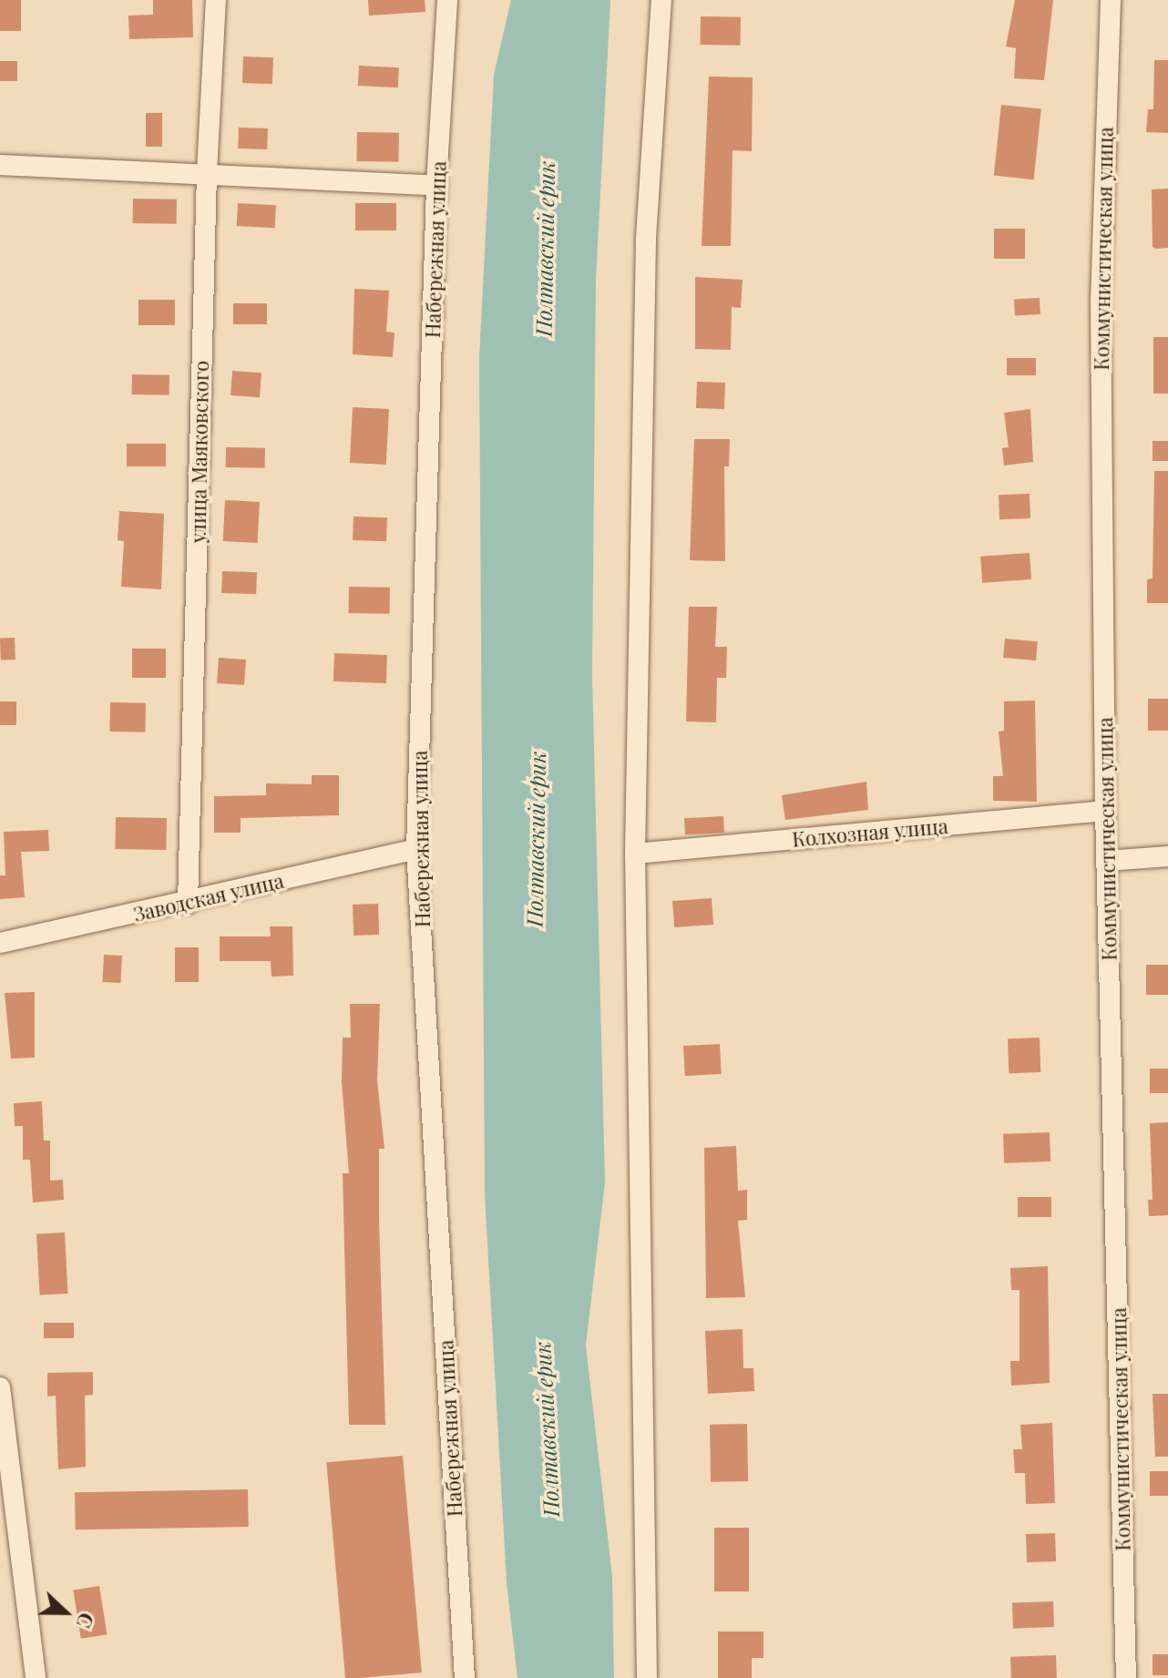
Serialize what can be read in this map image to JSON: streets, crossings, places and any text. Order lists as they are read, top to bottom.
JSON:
{
  "streets": {
    "street": [
      "Коммунистическая улица",
      "Набережная улица",
      "улица Маяковского",
      "Колхозная улица",
      "Заводская улица"
    ]
  },
  "crossings": [
    ["Коммунистическая улица", "Колхозная улица"],
    ["Набережная улица", "Заводская улица"],
    ["улица Маяковского", "Заводская улица"]
  ],
  "water": ["Полтавский ерик"],
  "north": "right"
}
